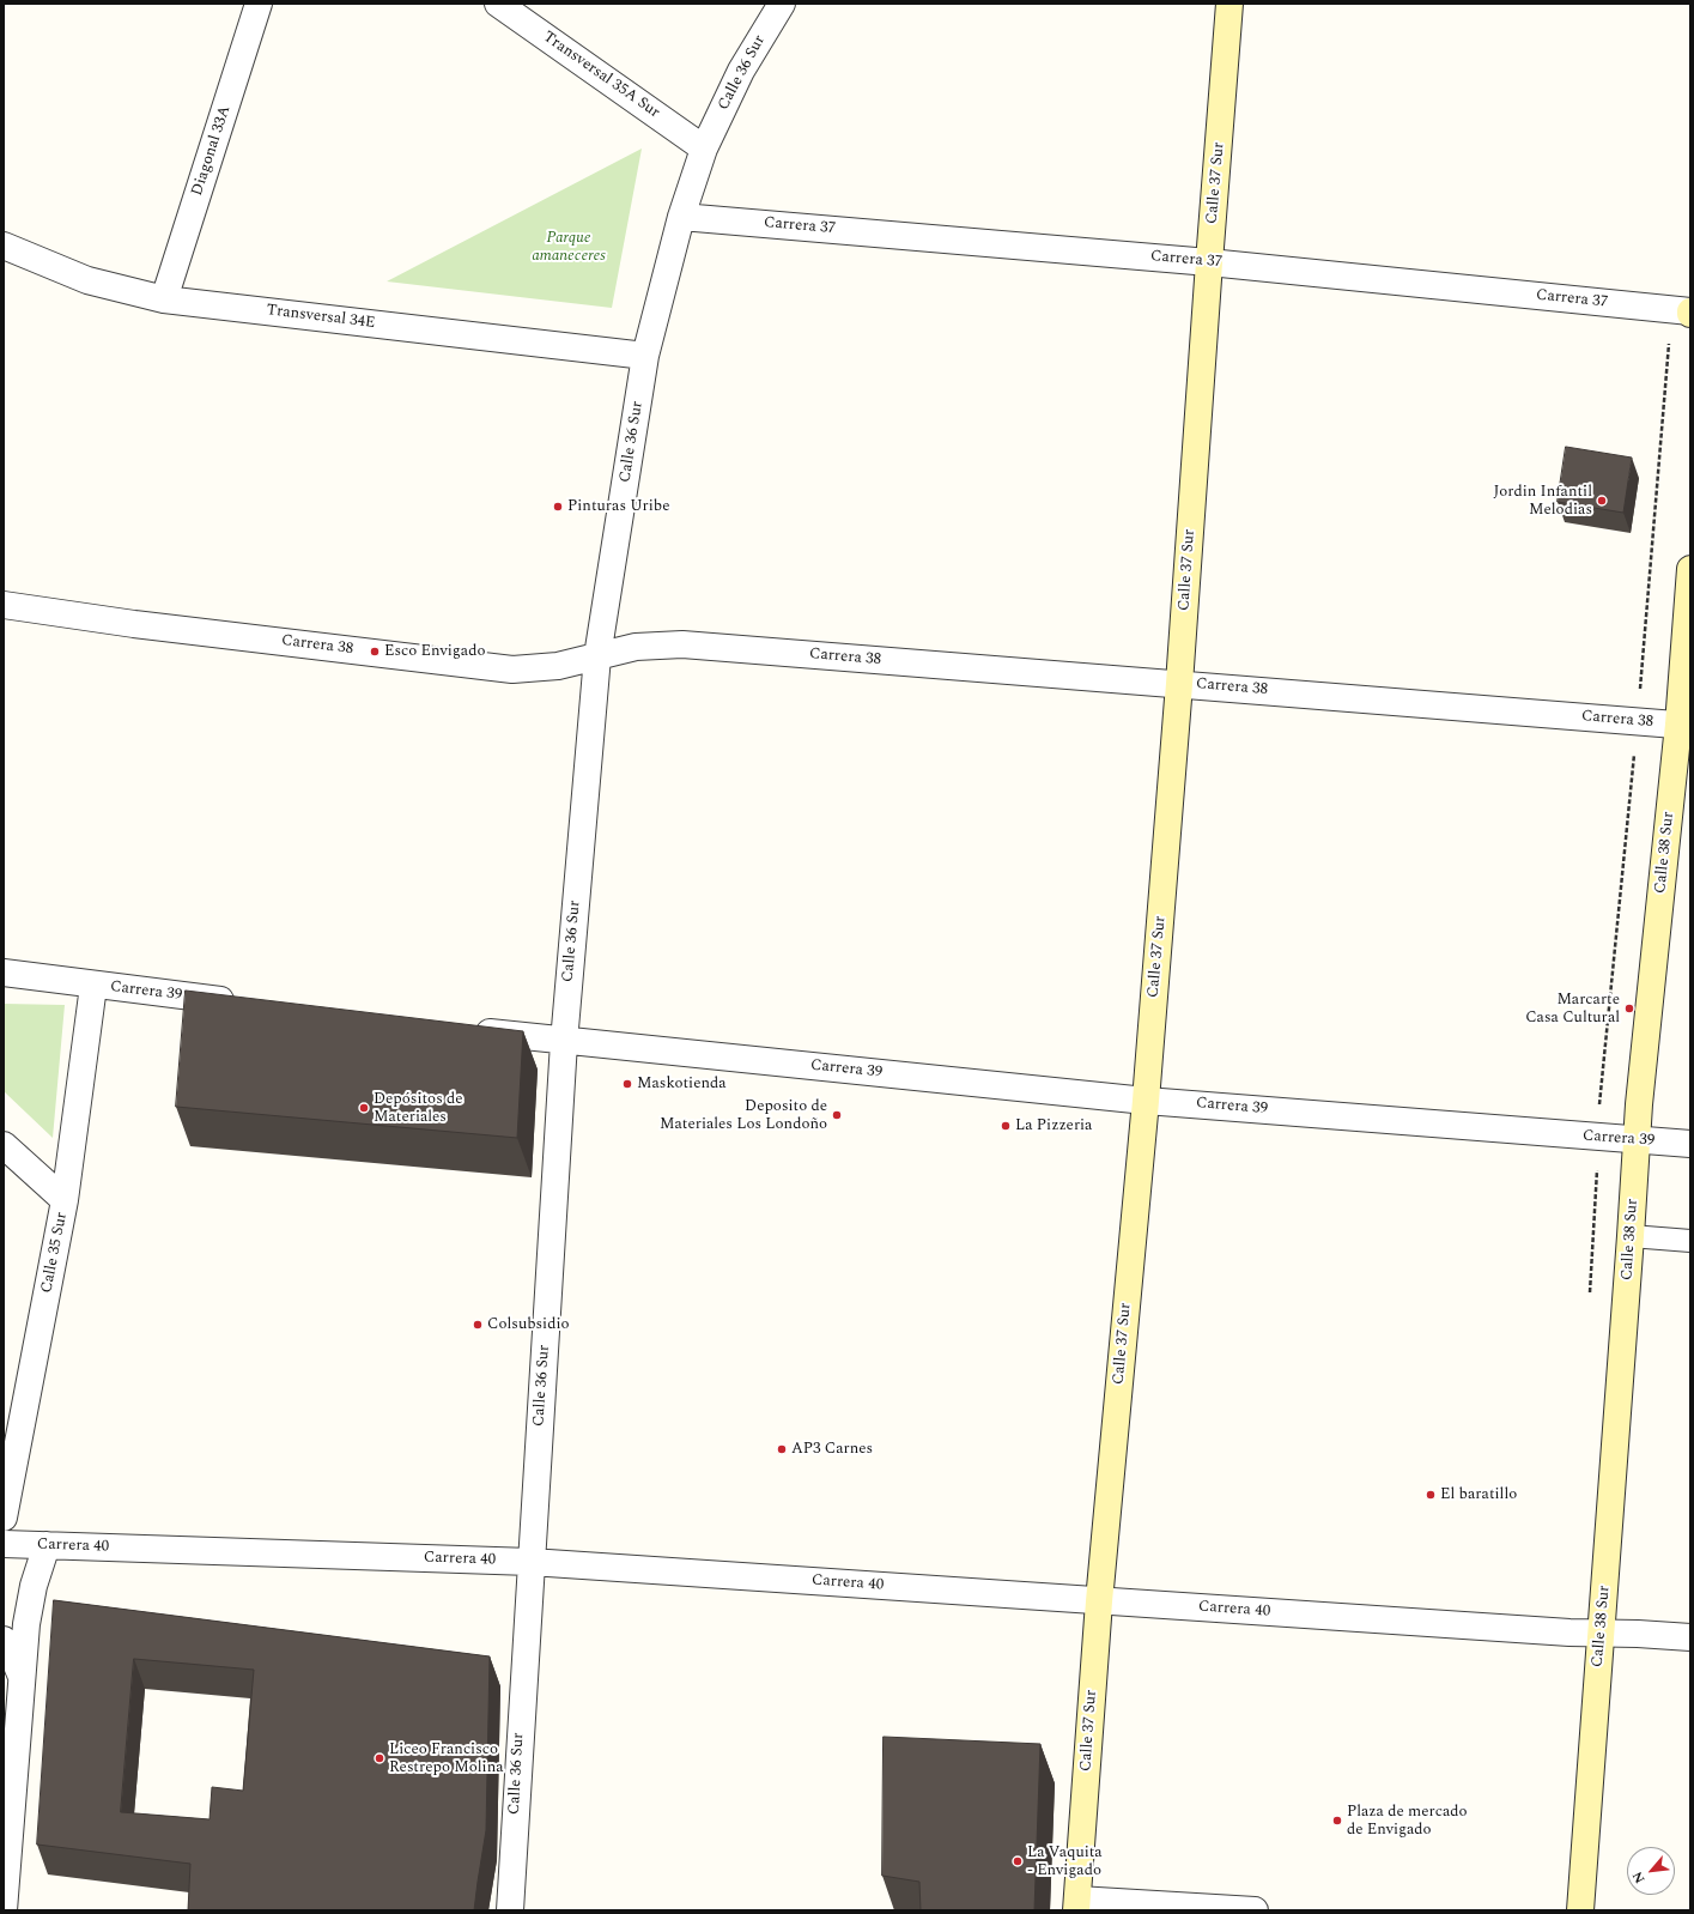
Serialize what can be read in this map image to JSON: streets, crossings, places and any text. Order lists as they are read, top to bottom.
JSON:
{
  "streets": {
    "main road": ["Calle 37 Sur", "Calle 38 Sur"],
    "street": [
      "Calle 36 Sur",
      "Transversal 35A Sur",
      "Diagonal 33A",
      "Carrera 37",
      "Transversal 34E",
      "Carrera 38",
      "Carrera 39",
      "Calle 35 Sur",
      "Carrera 40"
    ]
  },
  "crossings": [
    ["Calle 36 Sur", "Transversal 35A Sur"],
    ["Calle 36 Sur", "Carrera 37"],
    ["Calle 36 Sur", "Transversal 34E"],
    ["Calle 36 Sur", "Carrera 38"],
    ["Calle 36 Sur", "Carrera 39"],
    ["Calle 36 Sur", "Carrera 40"],
    ["Diagonal 33A", "Transversal 34E"],
    ["Calle 37 Sur", "Carrera 37"],
    ["Calle 37 Sur", "Carrera 38"],
    ["Calle 37 Sur", "Carrera 39"],
    ["Calle 37 Sur", "Carrera 40"],
    ["Carrera 38", "Calle 38 Sur"],
    ["Calle 38 Sur", "Carrera 39"],
    ["Calle 38 Sur", "Carrera 40"],
    ["Carrera 39", "Calle 35 Sur"]
  ],
  "parks": ["Parque amaneceres"],
  "places": [
    "Jordin Infantil Melodias",
    "Pinturas Uribe",
    "Esco Envigado",
    "Marcarte Casa Cultural",
    "Maskotienda",
    "Depósitos de Materiales",
    "Deposito de Materiales Los Londoño",
    "La Pizzeria",
    "Colsubsidio",
    "AP3 Carnes",
    "El baratillo",
    "Liceo Francisco Restrepo Molina",
    "Plaza de mercado de Envigado",
    "La Vaquita - Envigado"
  ],
  "north": "bottom left"
}
